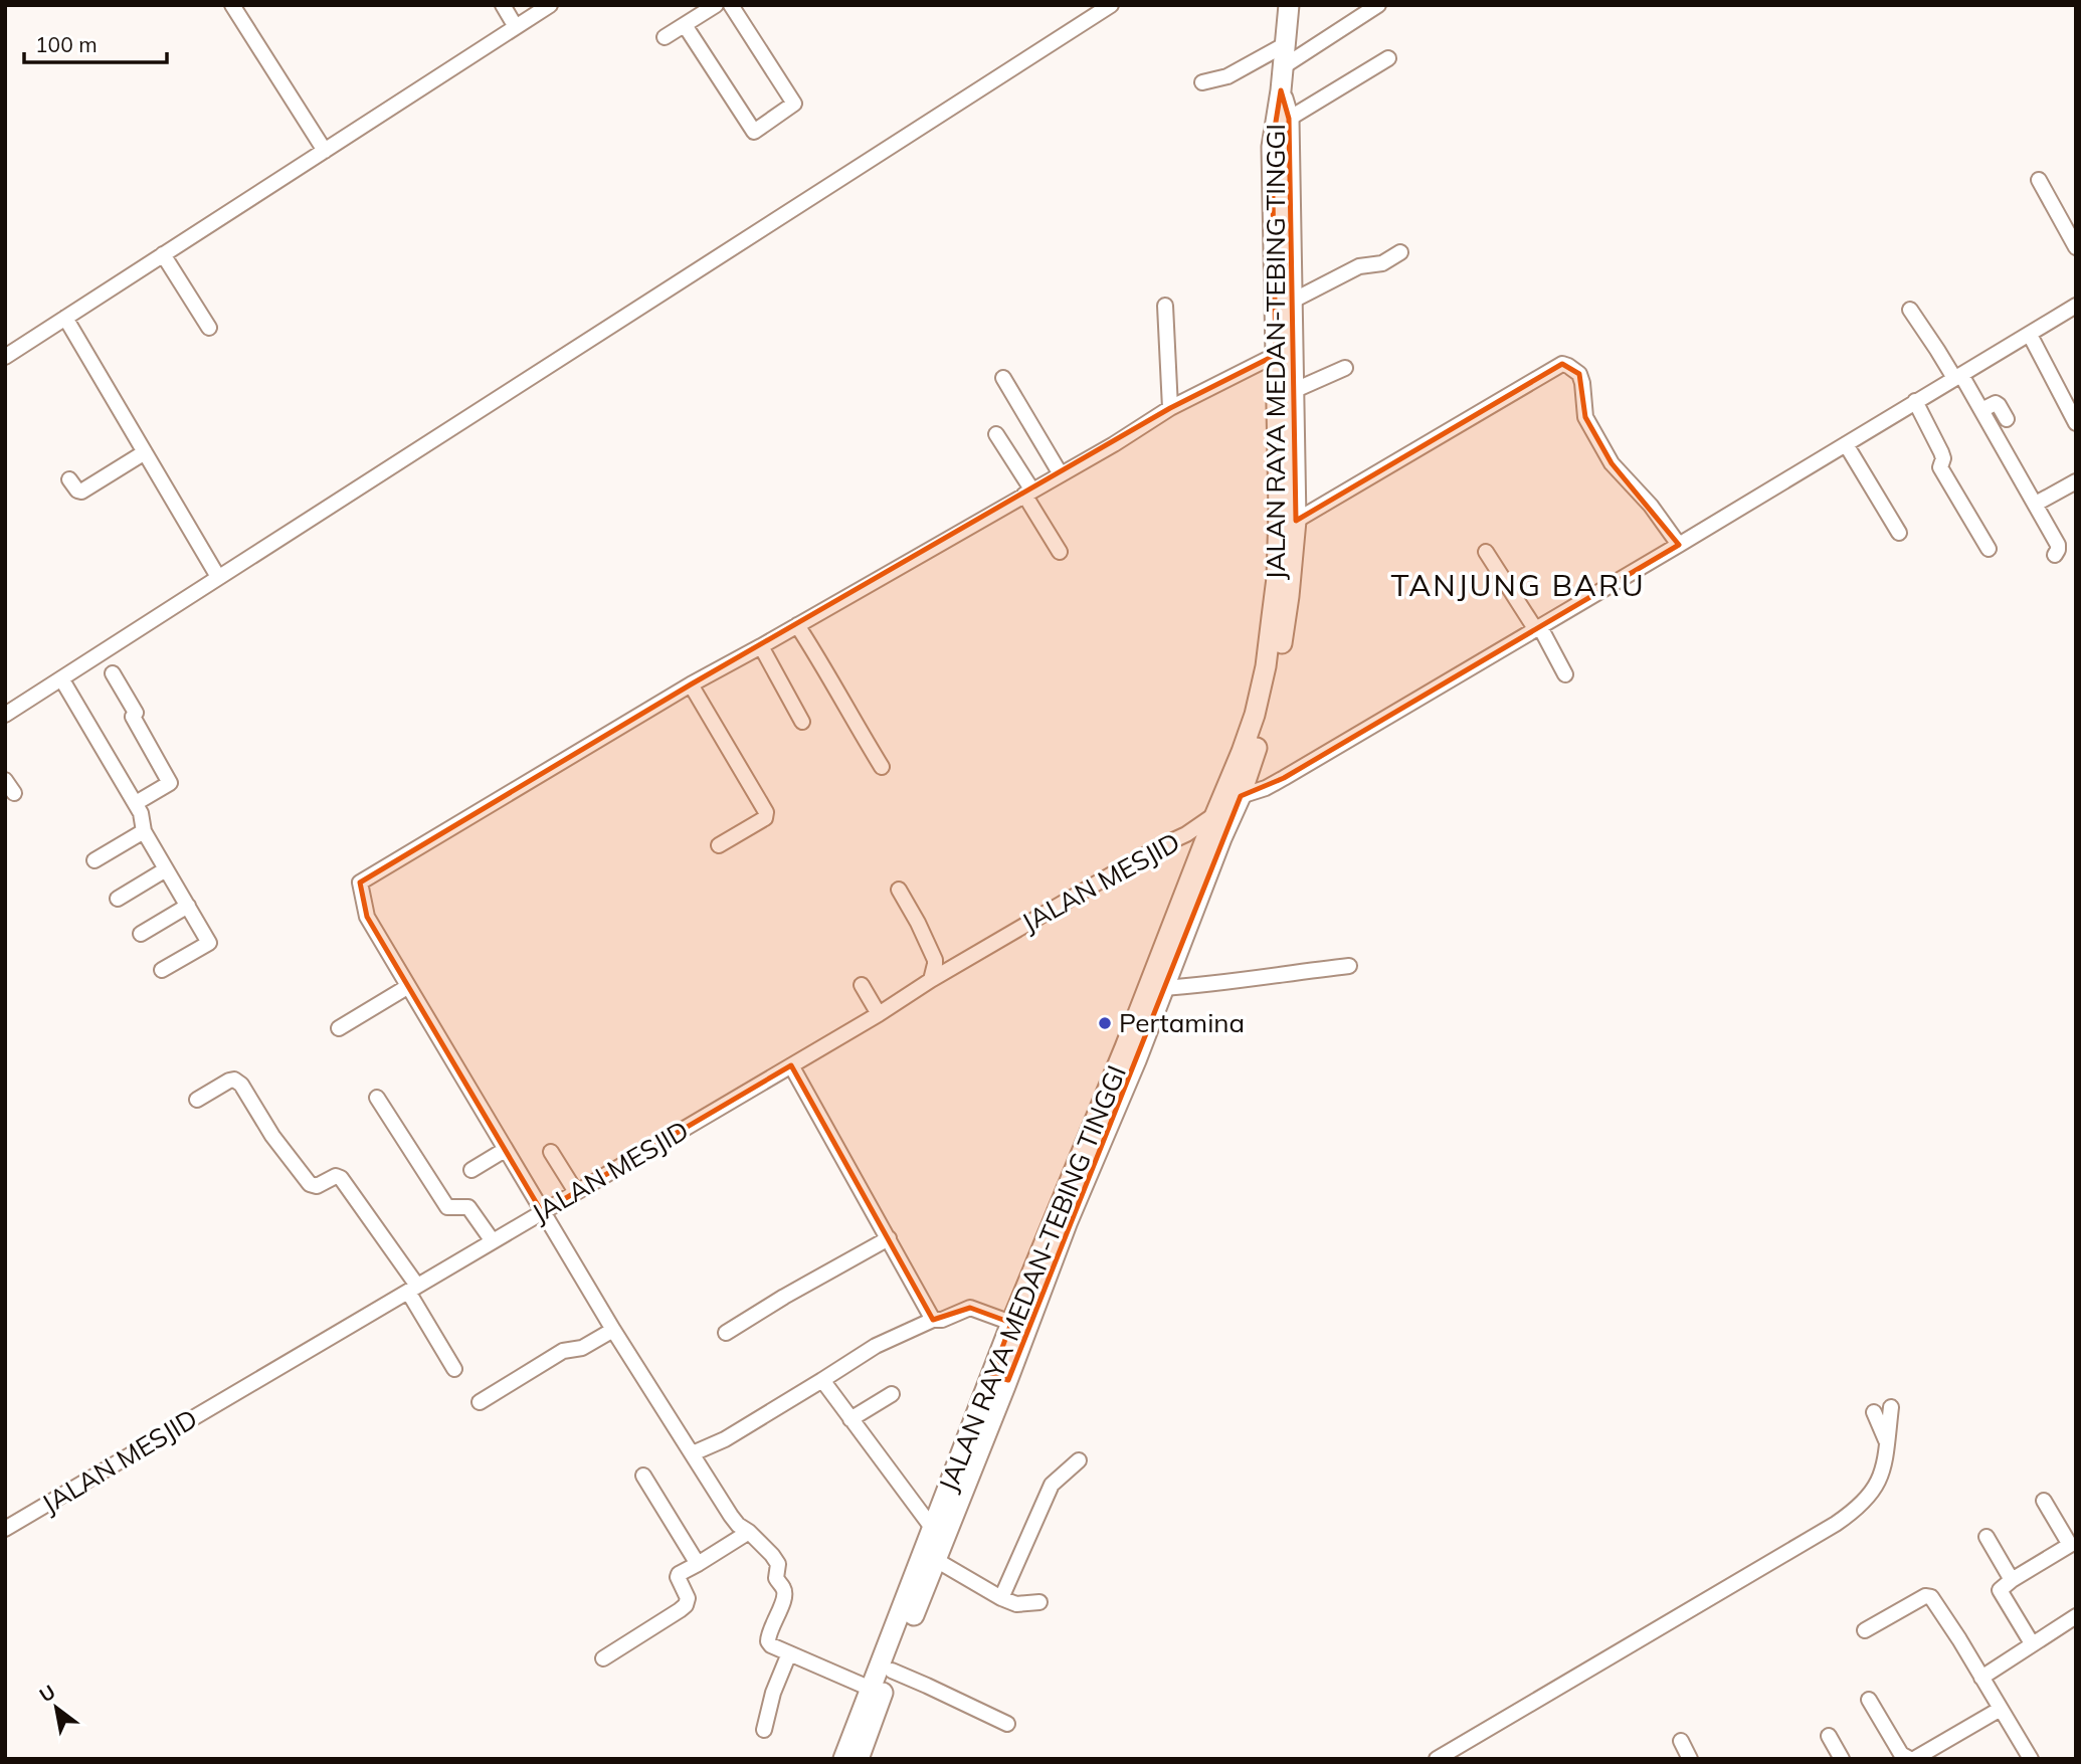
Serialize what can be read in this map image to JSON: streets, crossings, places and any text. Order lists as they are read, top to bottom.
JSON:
{
  "streets": {
    "highway": ["JALAN RAYA MEDAN-TEBING TINGGI"],
    "street": ["JALAN MESJID"]
  },
  "crossings": [
    ["JALAN RAYA MEDAN-TEBING TINGGI", "JALAN MESJID"]
  ],
  "districts": ["TANJUNG BARU"],
  "places": ["Pertamina"],
  "scale_bar": "100 m",
  "north": "top left"
}
